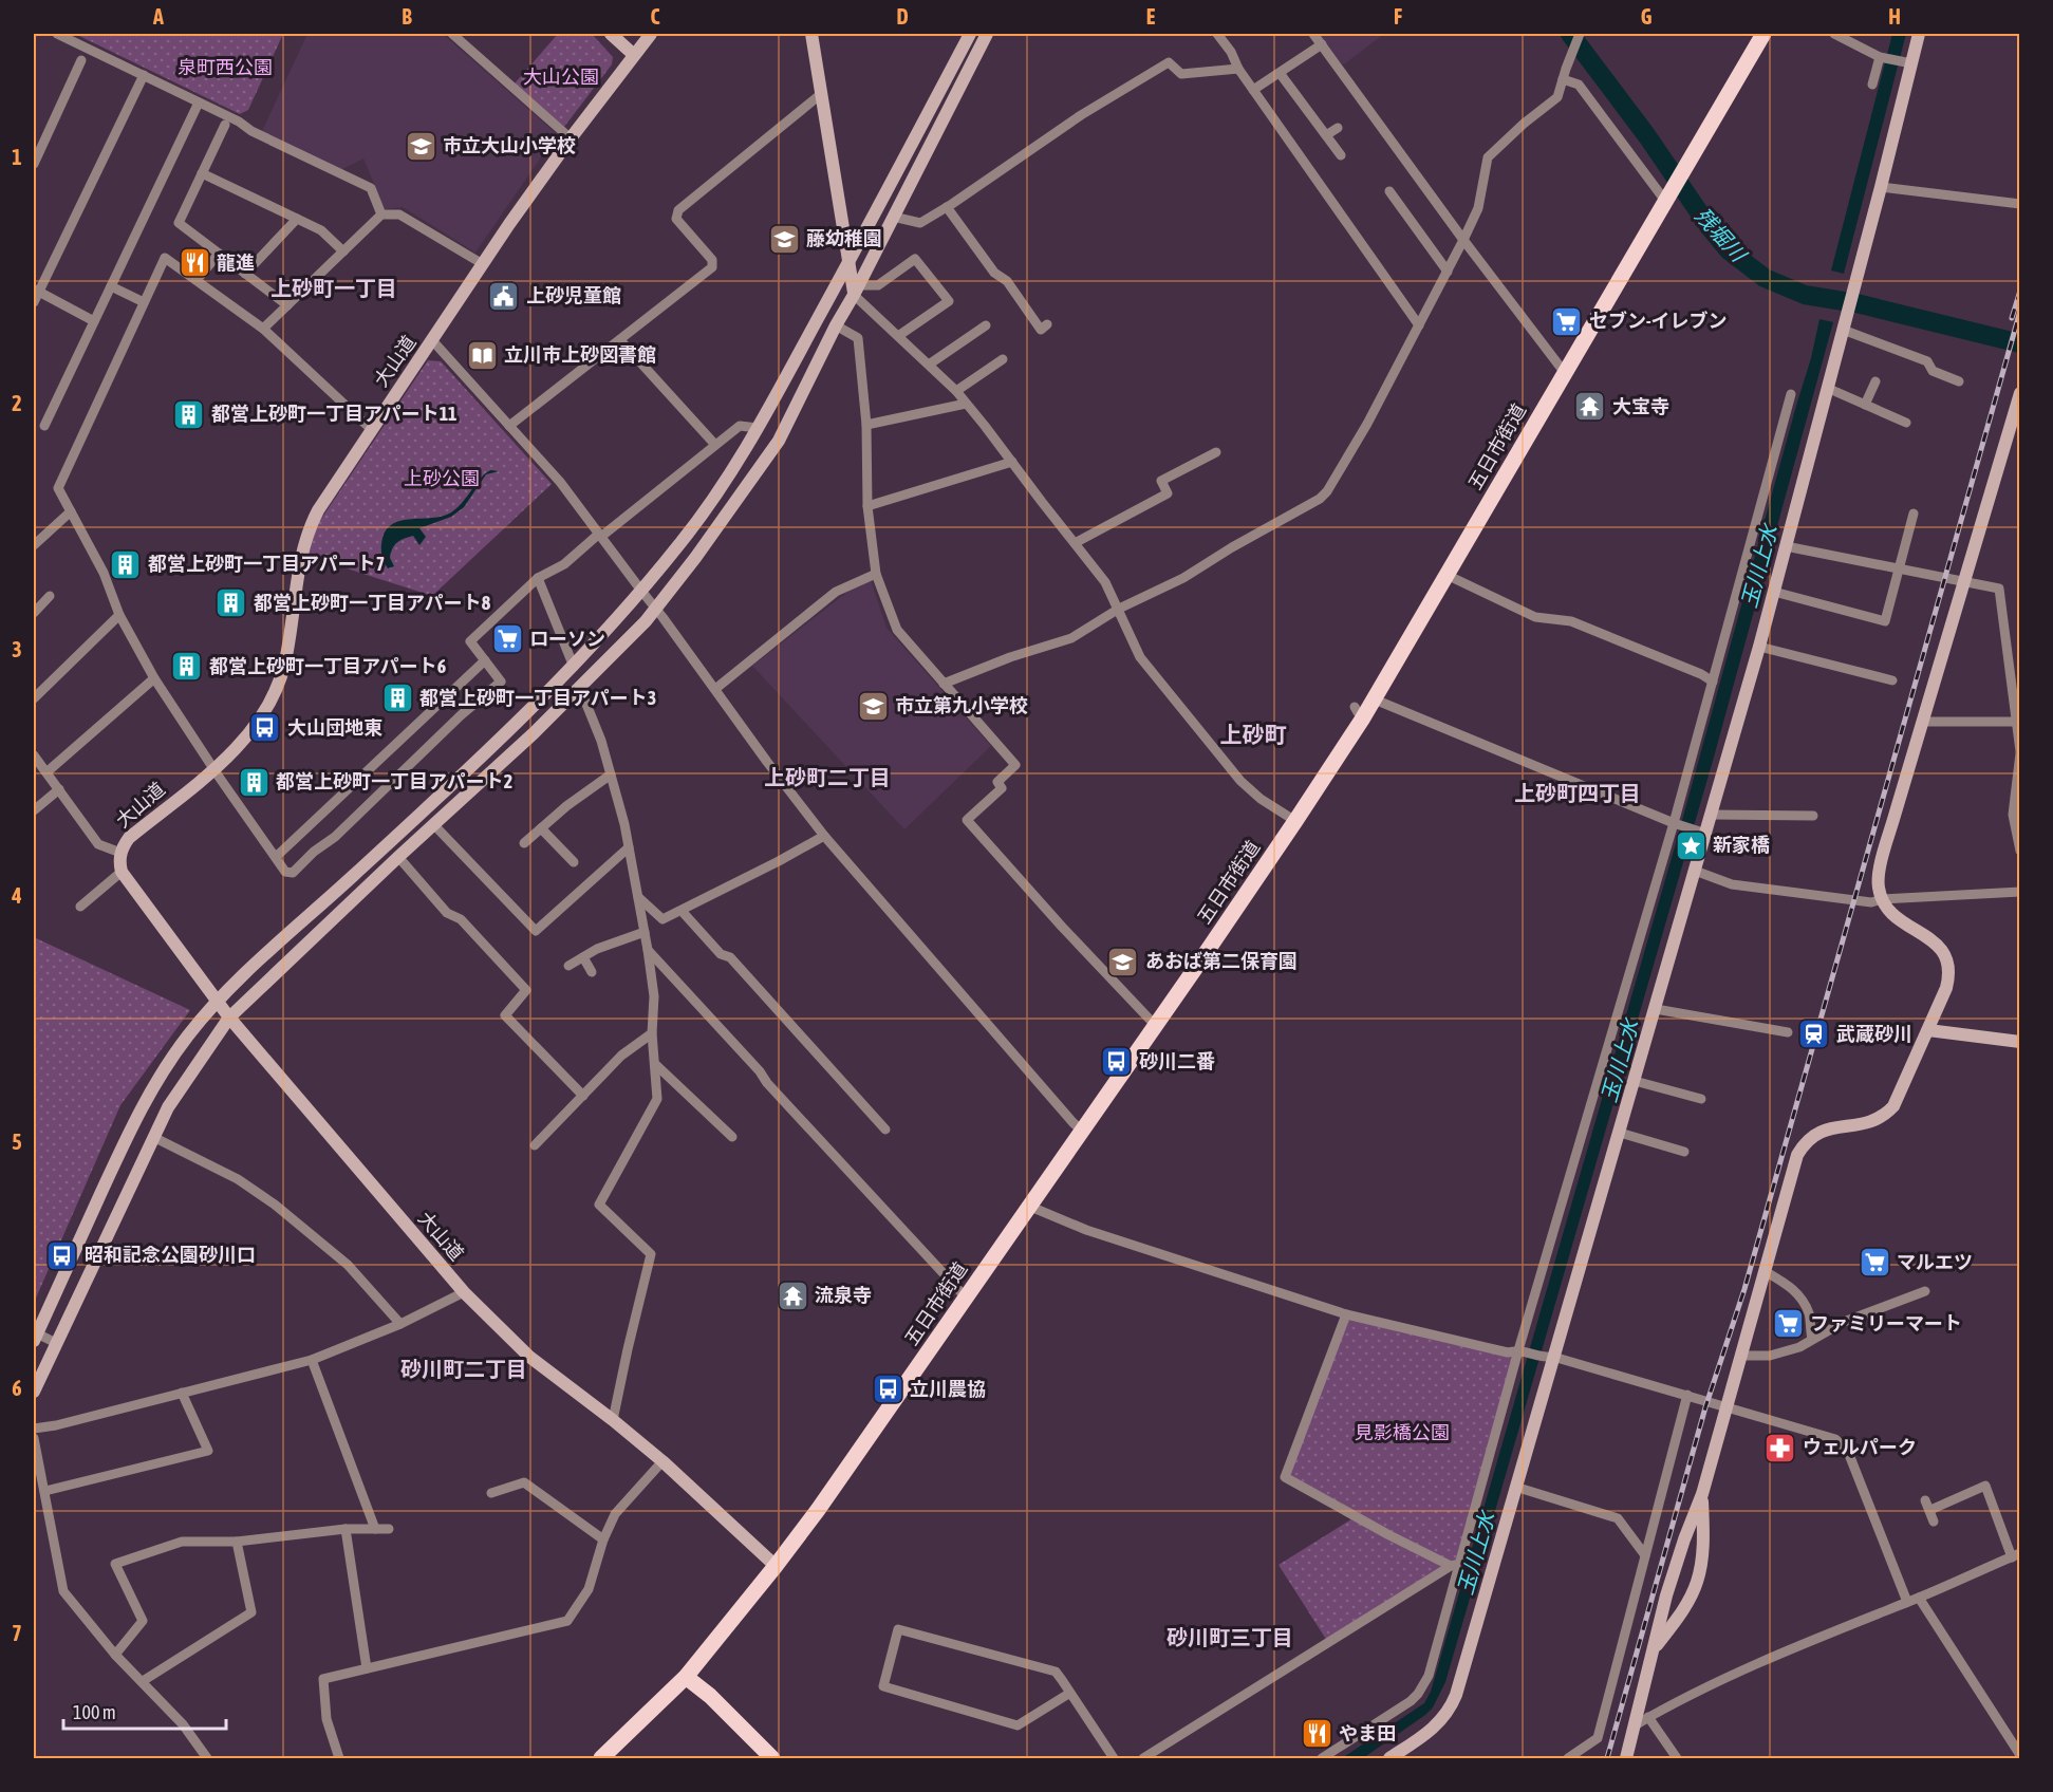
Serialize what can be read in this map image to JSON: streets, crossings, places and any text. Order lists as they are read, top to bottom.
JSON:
{
  "streets": {
    "main road": ["五日市街道"],
    "street": ["大山道"]
  },
  "crossings": [
    ["大山道", "五日市街道"]
  ],
  "districts": [
    "上砂町一丁目",
    "上砂町",
    "上砂町二丁目",
    "上砂町四丁目",
    "砂川町二丁目",
    "砂川町三丁目"
  ],
  "water": ["残堀川", "玉川上水"],
  "parks": [
    "泉町西公園",
    "大山公園",
    "上砂公園",
    "見影橋公園"
  ],
  "places": {
    "school or university": [
      "市立大山小学校",
      "藤幼稚園",
      "市立第九小学校",
      "あおば第二保育園"
    ],
    "restaurant": ["龍進", "やま田"],
    "public building": ["上砂児童館"],
    "supermarket": [
      "セブン-イレブン",
      "ローソン",
      "マルエツ",
      "ファミリーマート"
    ],
    "library": ["立川市上砂図書館"],
    "temple": ["大宝寺", "流泉寺"],
    "building": [
      "都営上砂町一丁目アパート11",
      "都営上砂町一丁目アパート7",
      "都営上砂町一丁目アパート8",
      "都営上砂町一丁目アパート6",
      "都営上砂町一丁目アパート3",
      "都営上砂町一丁目アパート2"
    ],
    "bus stop": [
      "大山団地東",
      "砂川二番",
      "昭和記念公園砂川口",
      "立川農協"
    ],
    "place": ["新家橋"],
    "station": ["武蔵砂川"],
    "pharmacy": ["ウェルパーク"]
  },
  "scale_bar": "100 m",
  "grid": {
    "columns": [
      "A",
      "B",
      "C",
      "D",
      "E",
      "F",
      "G",
      "H"
    ],
    "rows": [
      "1",
      "2",
      "3",
      "4",
      "5",
      "6",
      "7"
    ]
  }
}
